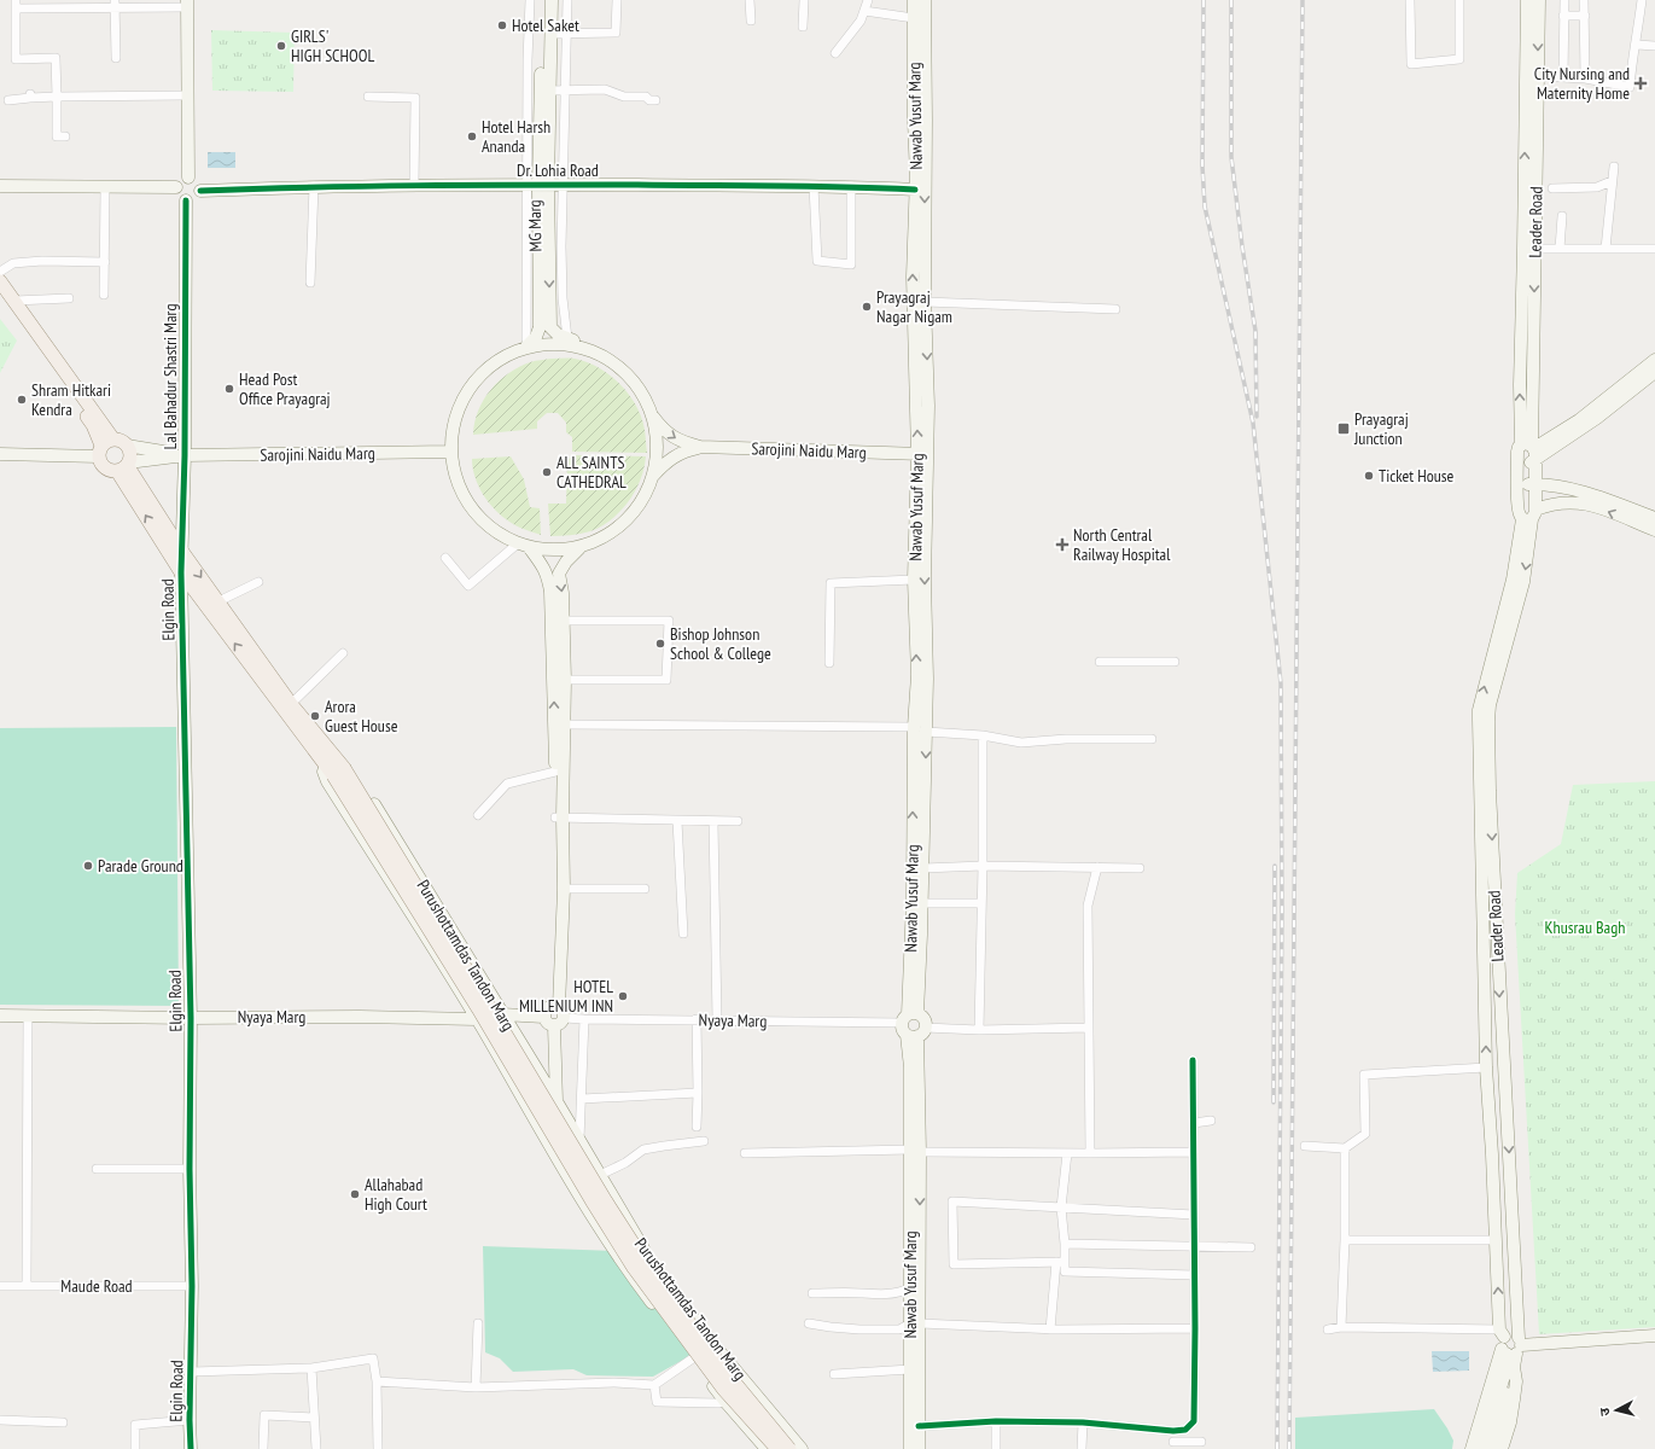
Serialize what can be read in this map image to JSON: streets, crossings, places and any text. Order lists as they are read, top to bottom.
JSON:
{
  "streets": {
    "main road": [
      "Nawab Yusuf Marg",
      "Dr. Lohia Road",
      "Leader Road",
      "MG Marg",
      "Lal Bahadur Shastri Marg",
      "Sarojini Naidu Marg",
      "Elgin Road",
      "Purushottamdas Tandon Marg",
      "Nyaya Marg"
    ],
    "street": ["Maude Road"]
  },
  "crossings": [
    ["Nawab Yusuf Marg", "Dr. Lohia Road"],
    ["Nawab Yusuf Marg", "Sarojini Naidu Marg"],
    ["Nawab Yusuf Marg", "Nyaya Marg"],
    ["Dr. Lohia Road", "MG Marg"],
    ["Dr. Lohia Road", "Lal Bahadur Shastri Marg"],
    ["Lal Bahadur Shastri Marg", "Sarojini Naidu Marg"],
    ["Lal Bahadur Shastri Marg", "Elgin Road"],
    ["Lal Bahadur Shastri Marg", "Purushottamdas Tandon Marg"],
    ["Sarojini Naidu Marg", "Purushottamdas Tandon Marg"],
    ["Elgin Road", "Purushottamdas Tandon Marg"],
    ["Elgin Road", "Nyaya Marg"],
    ["Elgin Road", "Maude Road"],
    ["Purushottamdas Tandon Marg", "Nyaya Marg"]
  ],
  "parks": ["Khusrau Bagh"],
  "places": {
    "other": [
      "Hotel Saket",
      "GIRLS' HIGH SCHOOL",
      "Hotel Harsh Ananda",
      "Prayagraj Nagar Nigam",
      "Head Post Office Prayagraj",
      "Shram Hitkari Kendra",
      "ALL SAINTS CATHEDRAL",
      "Ticket House",
      "Bishop Johnson School & College",
      "Arora Guest House",
      "Parade Ground",
      "HOTEL MILLENIUM INN",
      "Allahabad High Court"
    ],
    "health": ["City Nursing and Maternity Home", "North Central Railway Hospital"],
    "transit": ["Prayagraj Junction"]
  },
  "north": "left"
}
